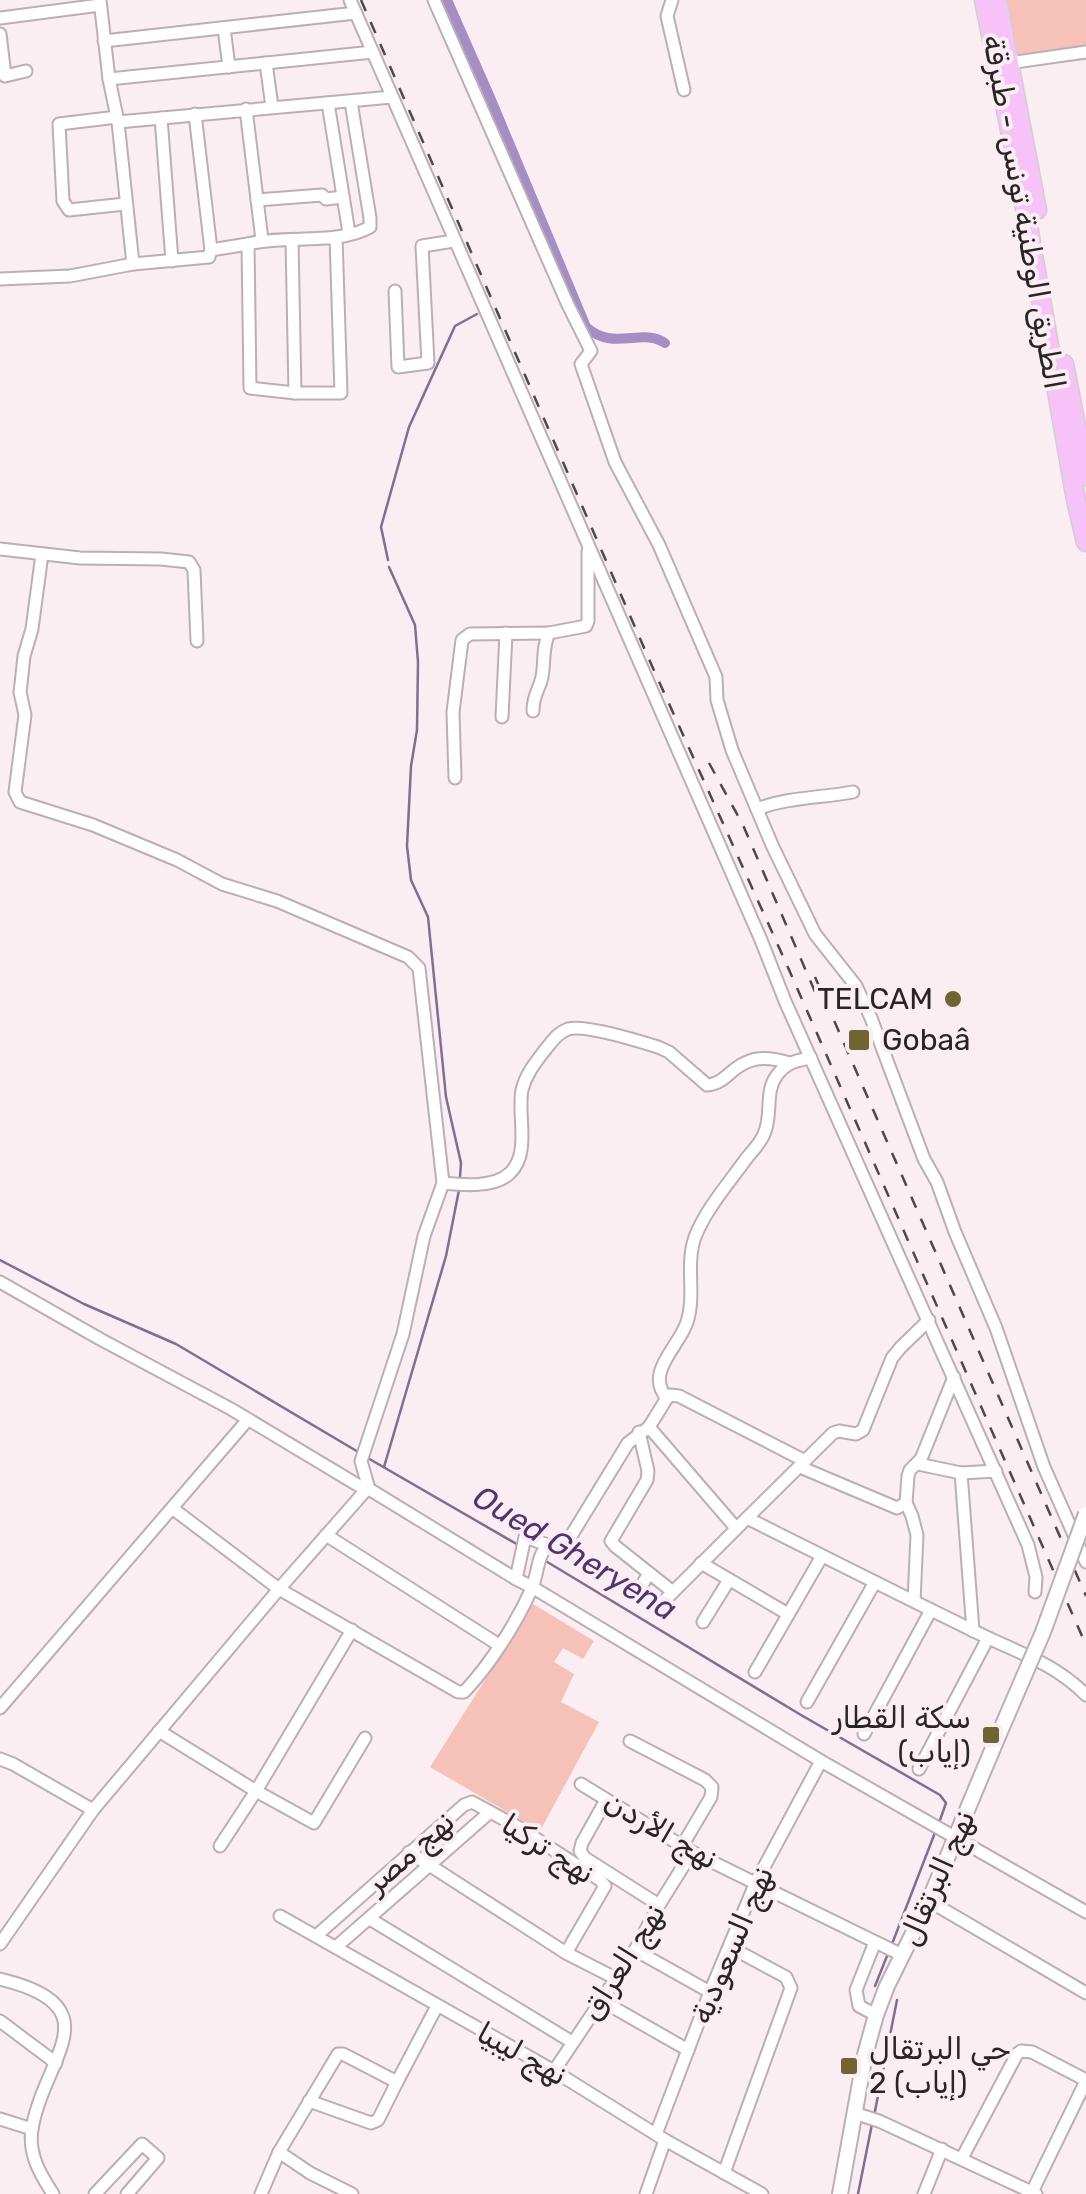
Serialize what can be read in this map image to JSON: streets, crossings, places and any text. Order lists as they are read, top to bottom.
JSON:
{
  "streets": {
    "main road": ["الطريق الوطنية تونس - طبرقة"],
    "street": [
      "نهج الأردن",
      "نهج تركيا",
      "نهج مصر",
      "نهج البرتقال",
      "نهج السعودية",
      "نهج العراق",
      "نهج ليبيا"
    ]
  },
  "crossings": [
    ["نهج الأردن", "نهج البرتقال"],
    ["نهج الأردن", "نهج السعودية"],
    ["نهج الأردن", "نهج العراق"],
    ["نهج تركيا", "نهج مصر"],
    ["نهج مصر", "نهج ليبيا"],
    ["نهج السعودية", "نهج ليبيا"],
    ["نهج العراق", "نهج ليبيا"]
  ],
  "water": ["Oued Gheryena"],
  "places": {
    "other": ["TELCAM"],
    "transit": ["Gobaâ", "سكة القطار (إياب)", "حي البرتقال 2 (إياب)"]
  }
}
